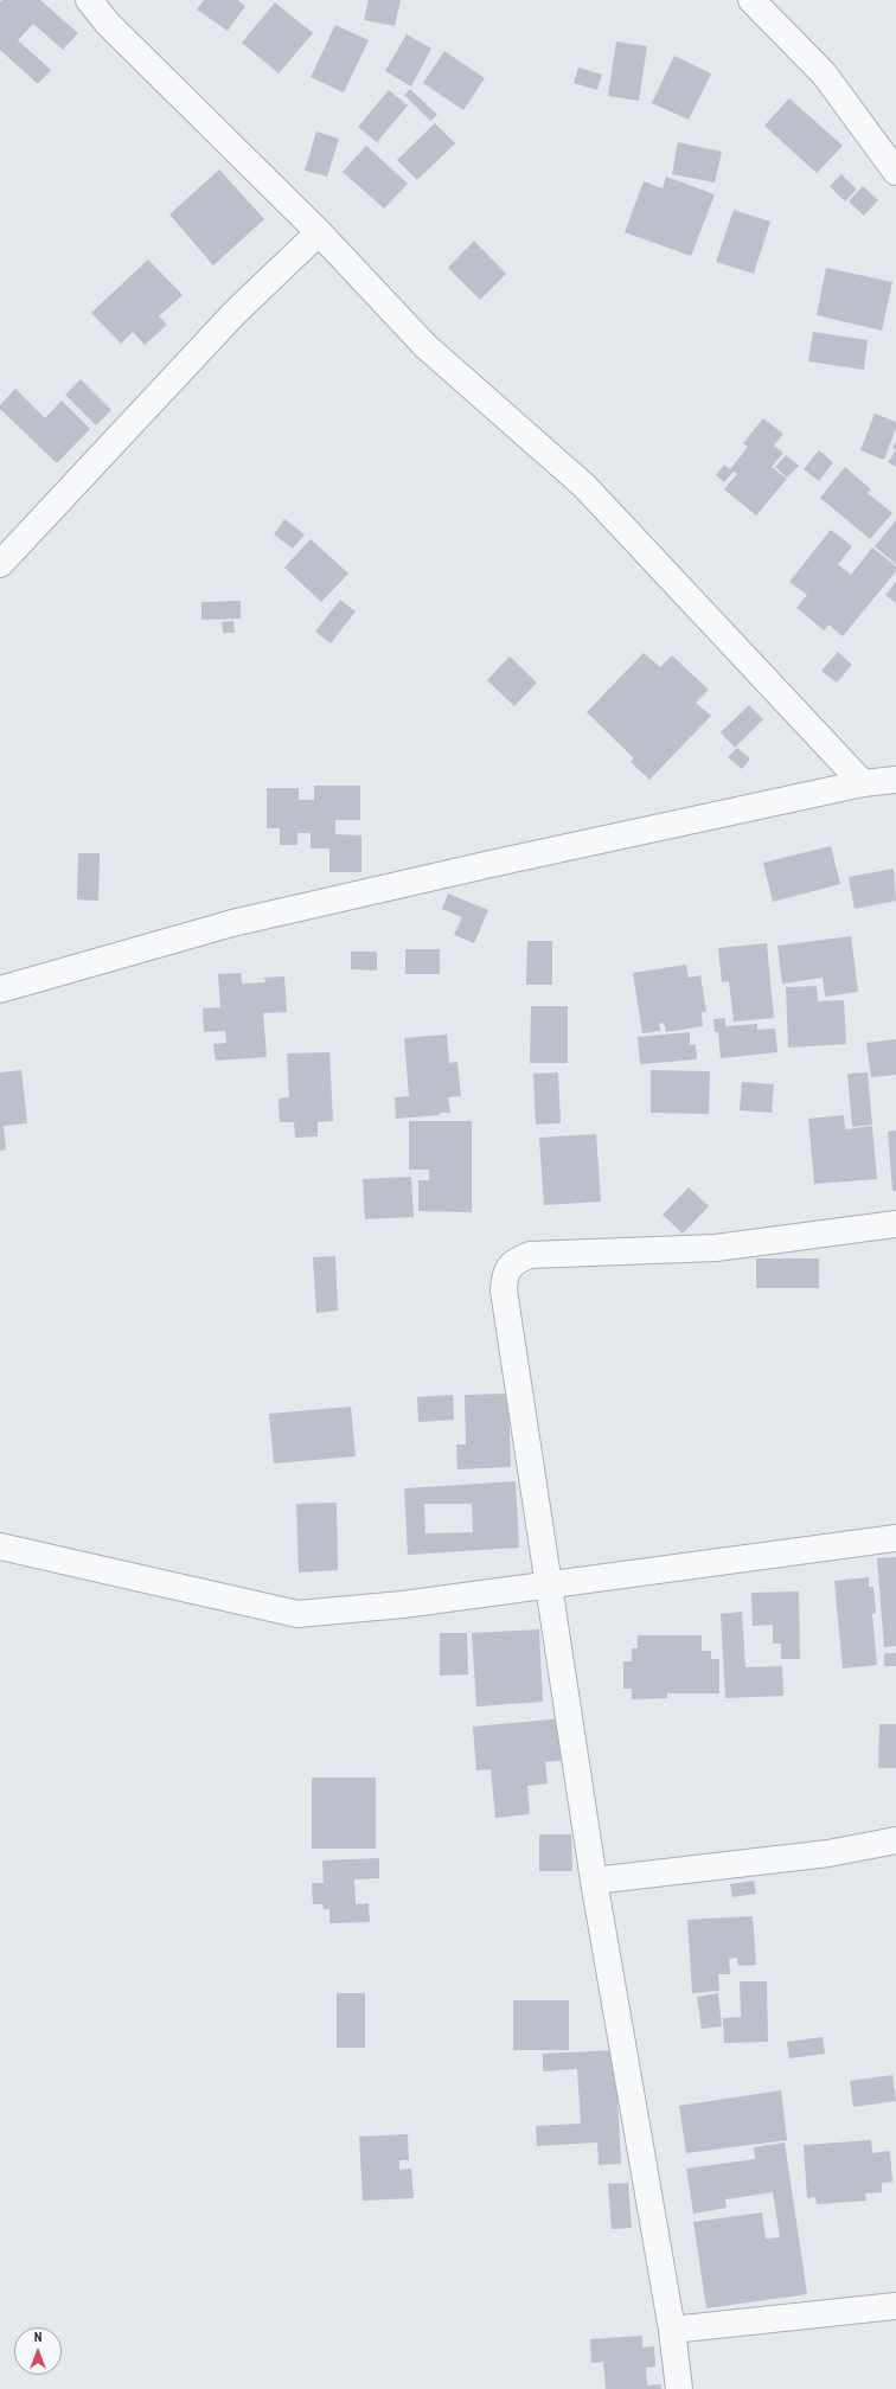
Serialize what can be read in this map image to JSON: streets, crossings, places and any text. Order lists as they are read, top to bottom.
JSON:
{
  "north": "top"
}
